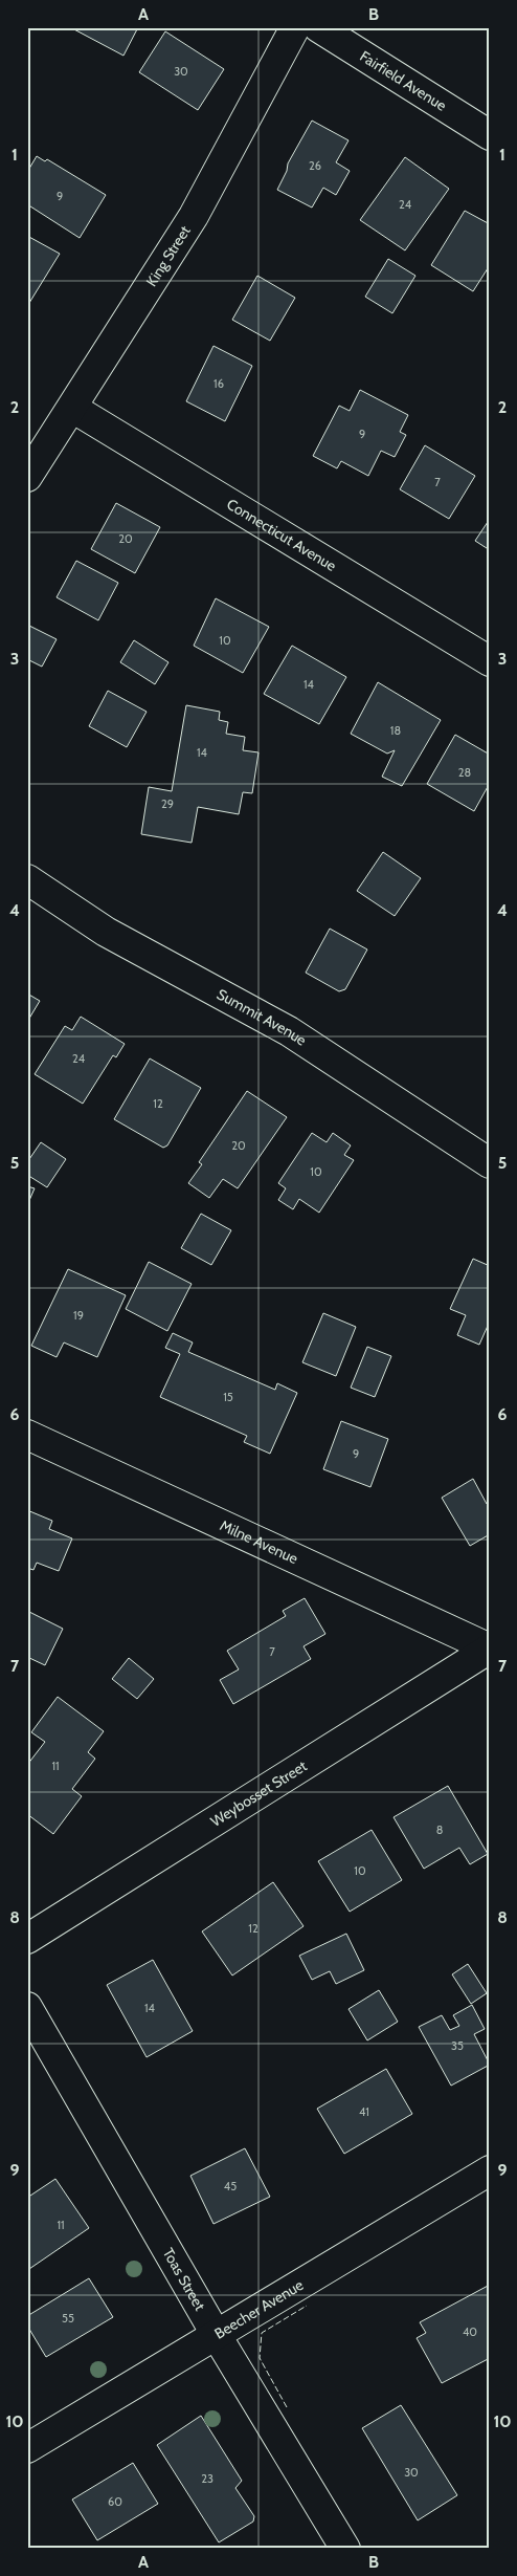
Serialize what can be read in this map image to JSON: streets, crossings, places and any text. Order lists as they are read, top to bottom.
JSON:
{
  "streets": {
    "street": [
      "Fairfield Avenue",
      "King Street",
      "Connecticut Avenue",
      "Summit Avenue",
      "Milne Avenue",
      "Weybosset Street",
      "Toas Street",
      "Beecher Avenue"
    ]
  },
  "crossings": [
    ["King Street", "Connecticut Avenue"],
    ["Milne Avenue", "Weybosset Street"],
    ["Toas Street", "Beecher Avenue"]
  ],
  "house_numbers": [
    "30",
    "26",
    "9",
    "24",
    "16",
    "9",
    "7",
    "20",
    "10",
    "14",
    "18",
    "14",
    "28",
    "29",
    "24",
    "12",
    "20",
    "10",
    "19",
    "15",
    "9",
    "7",
    "11",
    "8",
    "10",
    "12",
    "14",
    "35",
    "41",
    "45",
    "11",
    "55",
    "40",
    "30",
    "23",
    "60"
  ],
  "grid": {
    "columns": ["A", "B"],
    "rows": [
      "1",
      "2",
      "3",
      "4",
      "5",
      "6",
      "7",
      "8",
      "9",
      "10"
    ]
  }
}
